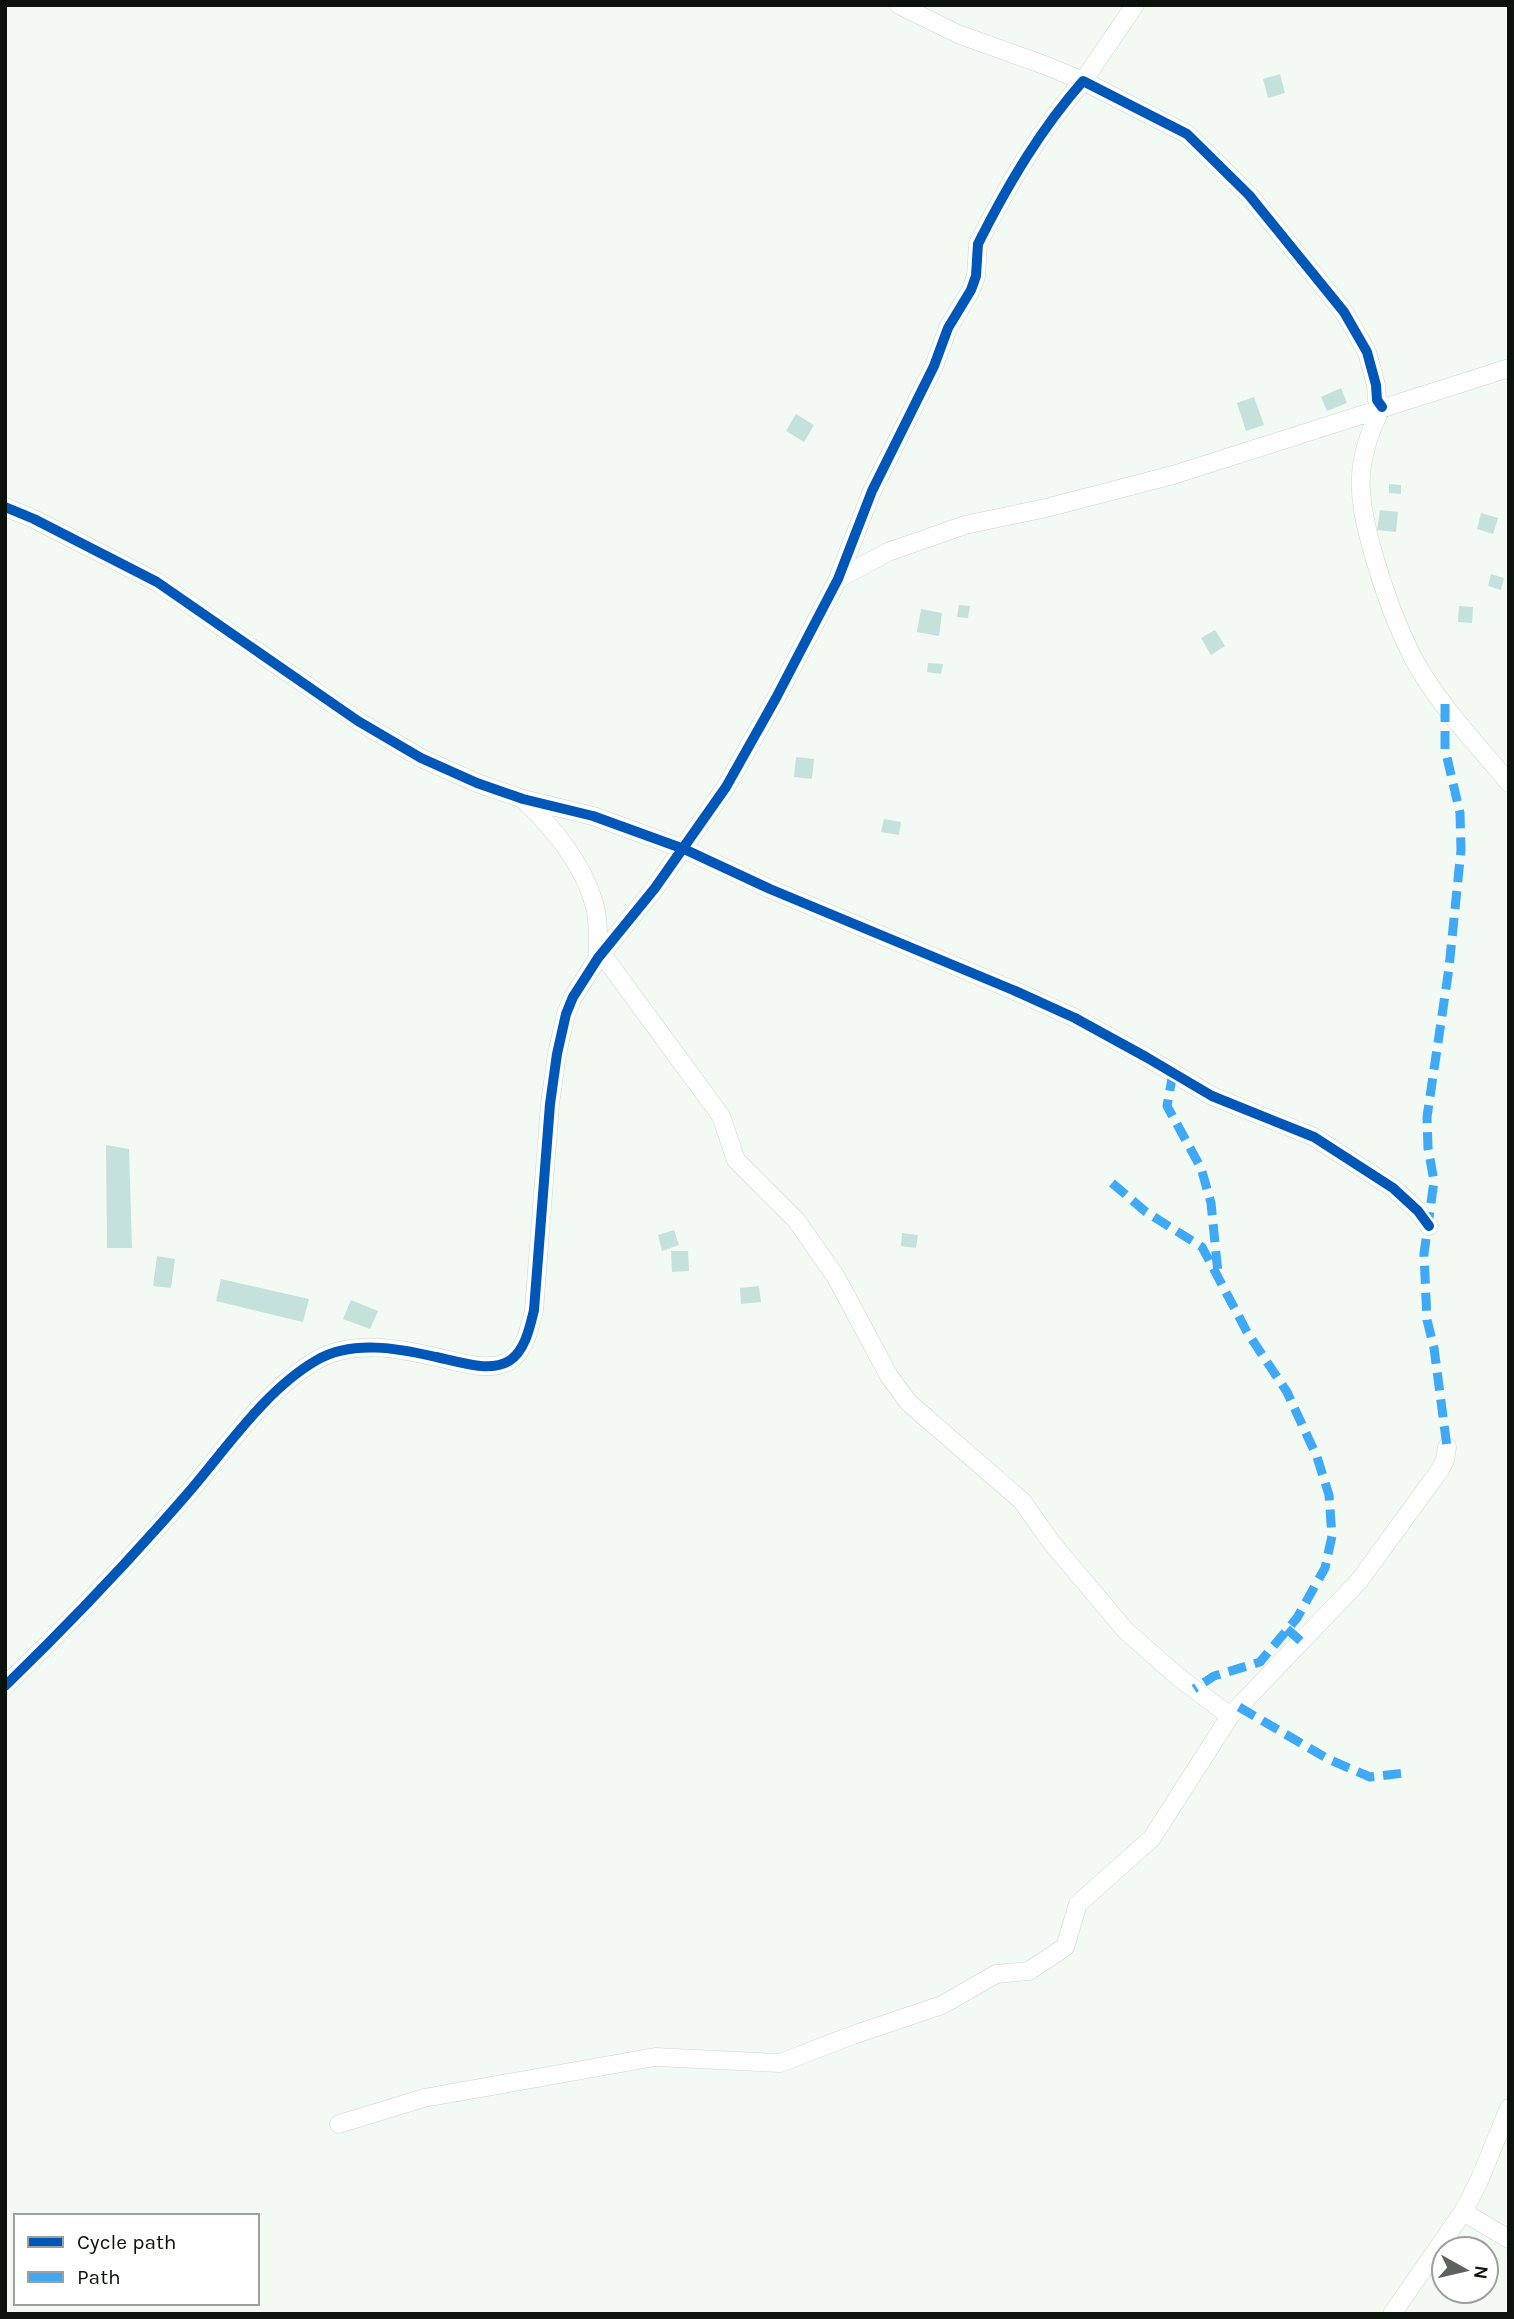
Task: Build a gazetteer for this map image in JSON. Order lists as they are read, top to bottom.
{
  "legend": ["Cycle path", "Path"],
  "north": "right"
}
